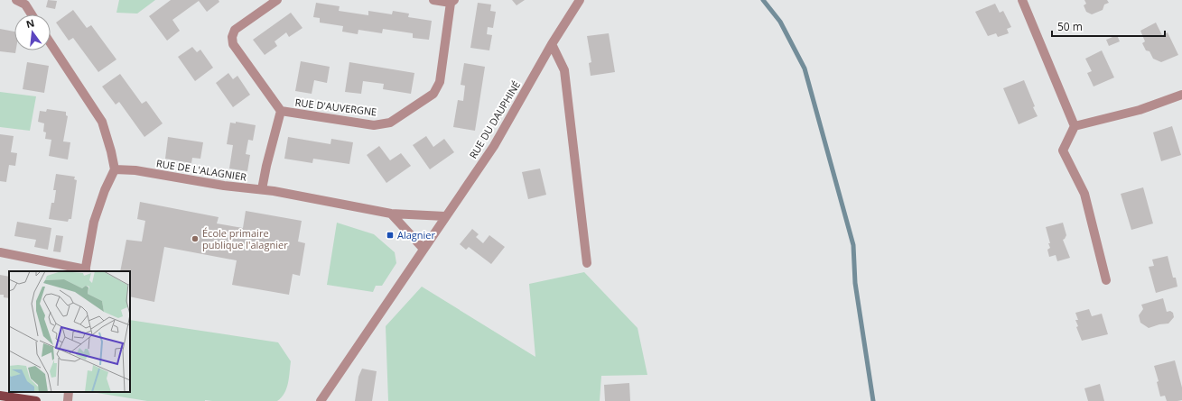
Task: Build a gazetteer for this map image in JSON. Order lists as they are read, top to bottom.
{
  "streets": {
    "street": ["RUE D'AUVERGNE", "RUE DU DAUPHINÉ", "RUE DE L'ALAGNIER"]
  },
  "crossings": [
    ["RUE DU DAUPHINÉ", "RUE DE L'ALAGNIER"]
  ],
  "places": {
    "transit": ["Alagnier"],
    "other": ["École primaire publique l'alagnier"]
  },
  "scale_bar": "50 m",
  "north": "top"
}
